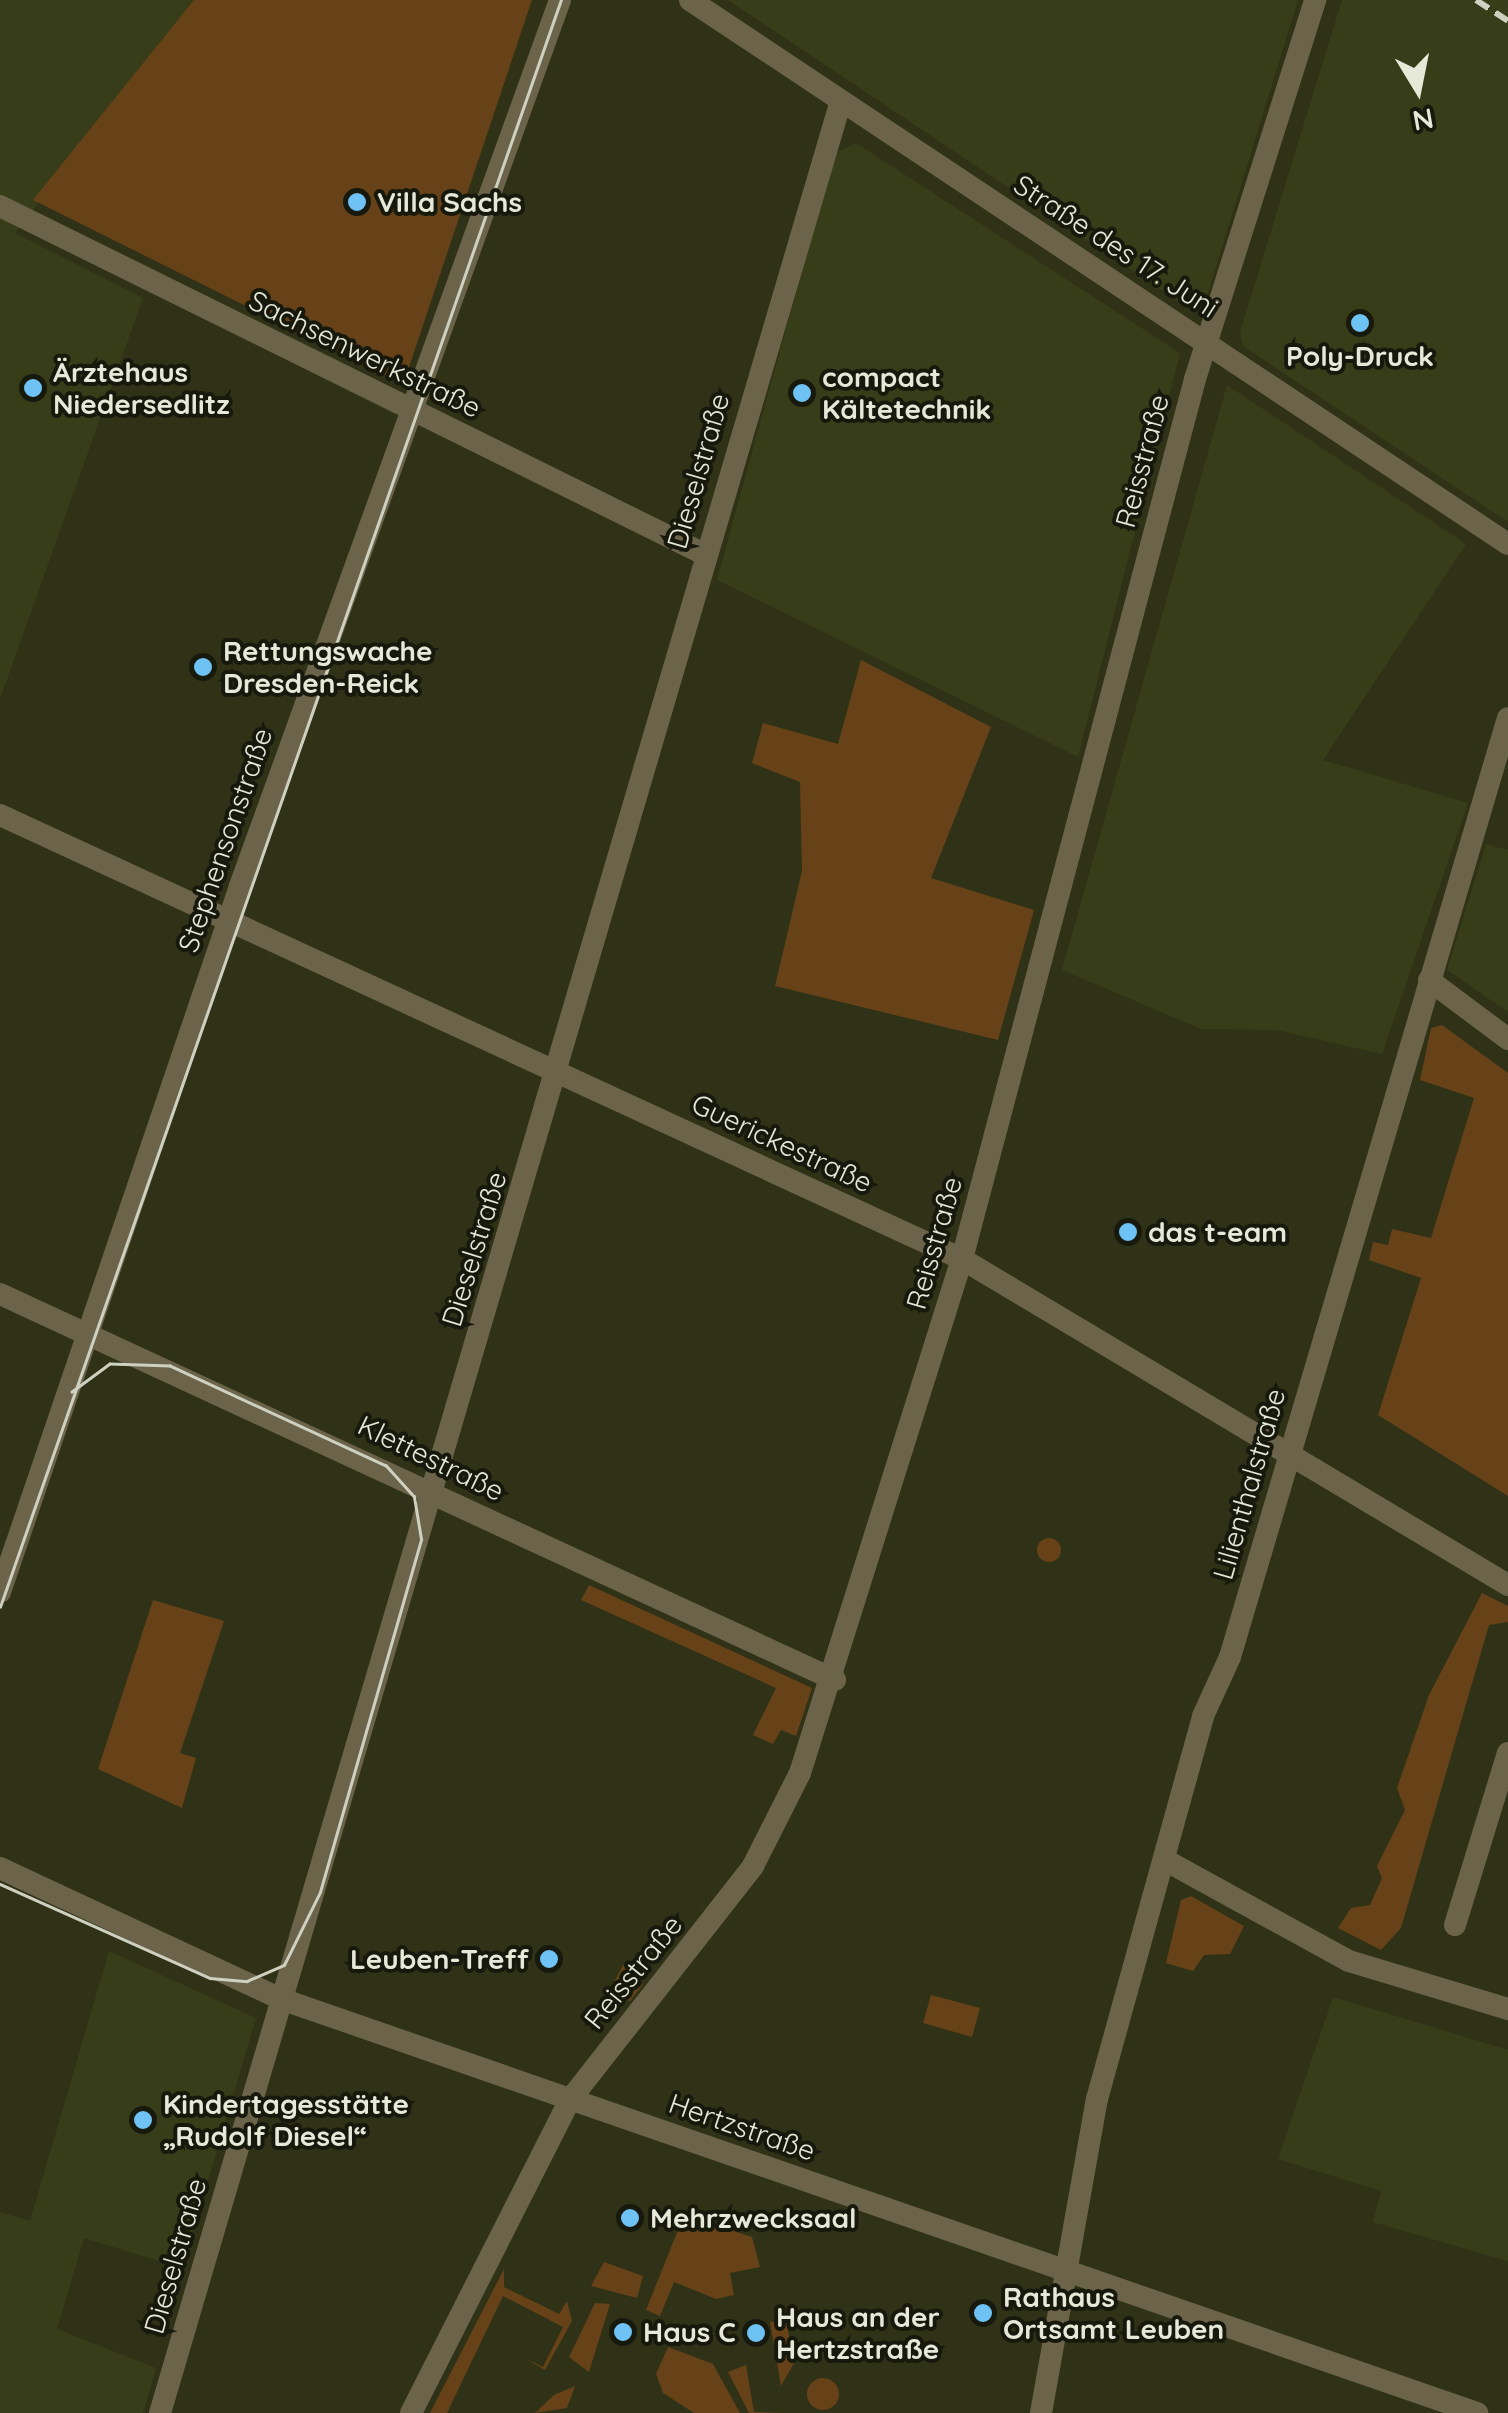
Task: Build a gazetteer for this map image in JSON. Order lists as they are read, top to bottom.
{
  "streets": {
    "street": [
      "Straße des 17. Juni",
      "Sachsenwerkstraße",
      "Reisstraße",
      "Dieselstraße",
      "Stephensonstraße",
      "Guerickestraße",
      "Klettestraße",
      "Lilienthalstraße",
      "Hertzstraße"
    ]
  },
  "crossings": [
    ["Straße des 17. Juni", "Reisstraße"],
    ["Straße des 17. Juni", "Dieselstraße"],
    ["Sachsenwerkstraße", "Dieselstraße"],
    ["Sachsenwerkstraße", "Stephensonstraße"],
    ["Reisstraße", "Guerickestraße"],
    ["Reisstraße", "Klettestraße"],
    ["Reisstraße", "Hertzstraße"],
    ["Dieselstraße", "Guerickestraße"],
    ["Dieselstraße", "Klettestraße"],
    ["Dieselstraße", "Hertzstraße"],
    ["Stephensonstraße", "Guerickestraße"],
    ["Stephensonstraße", "Klettestraße"],
    ["Guerickestraße", "Lilienthalstraße"],
    ["Lilienthalstraße", "Hertzstraße"]
  ],
  "places": [
    "Villa Sachs",
    "Poly-Druck",
    "Ärztehaus Niedersedlitz",
    "compact Kältetechnik",
    "Rettungswache Dresden-Reick",
    "das t-eam",
    "Leuben-Treff",
    "Kindertagesstätte „Rudolf Diesel“",
    "Mehrzwecksaal",
    "Rathaus Ortsamt Leuben",
    "Haus C",
    "Haus an der Hertzstraße"
  ],
  "north": "bottom"
}
